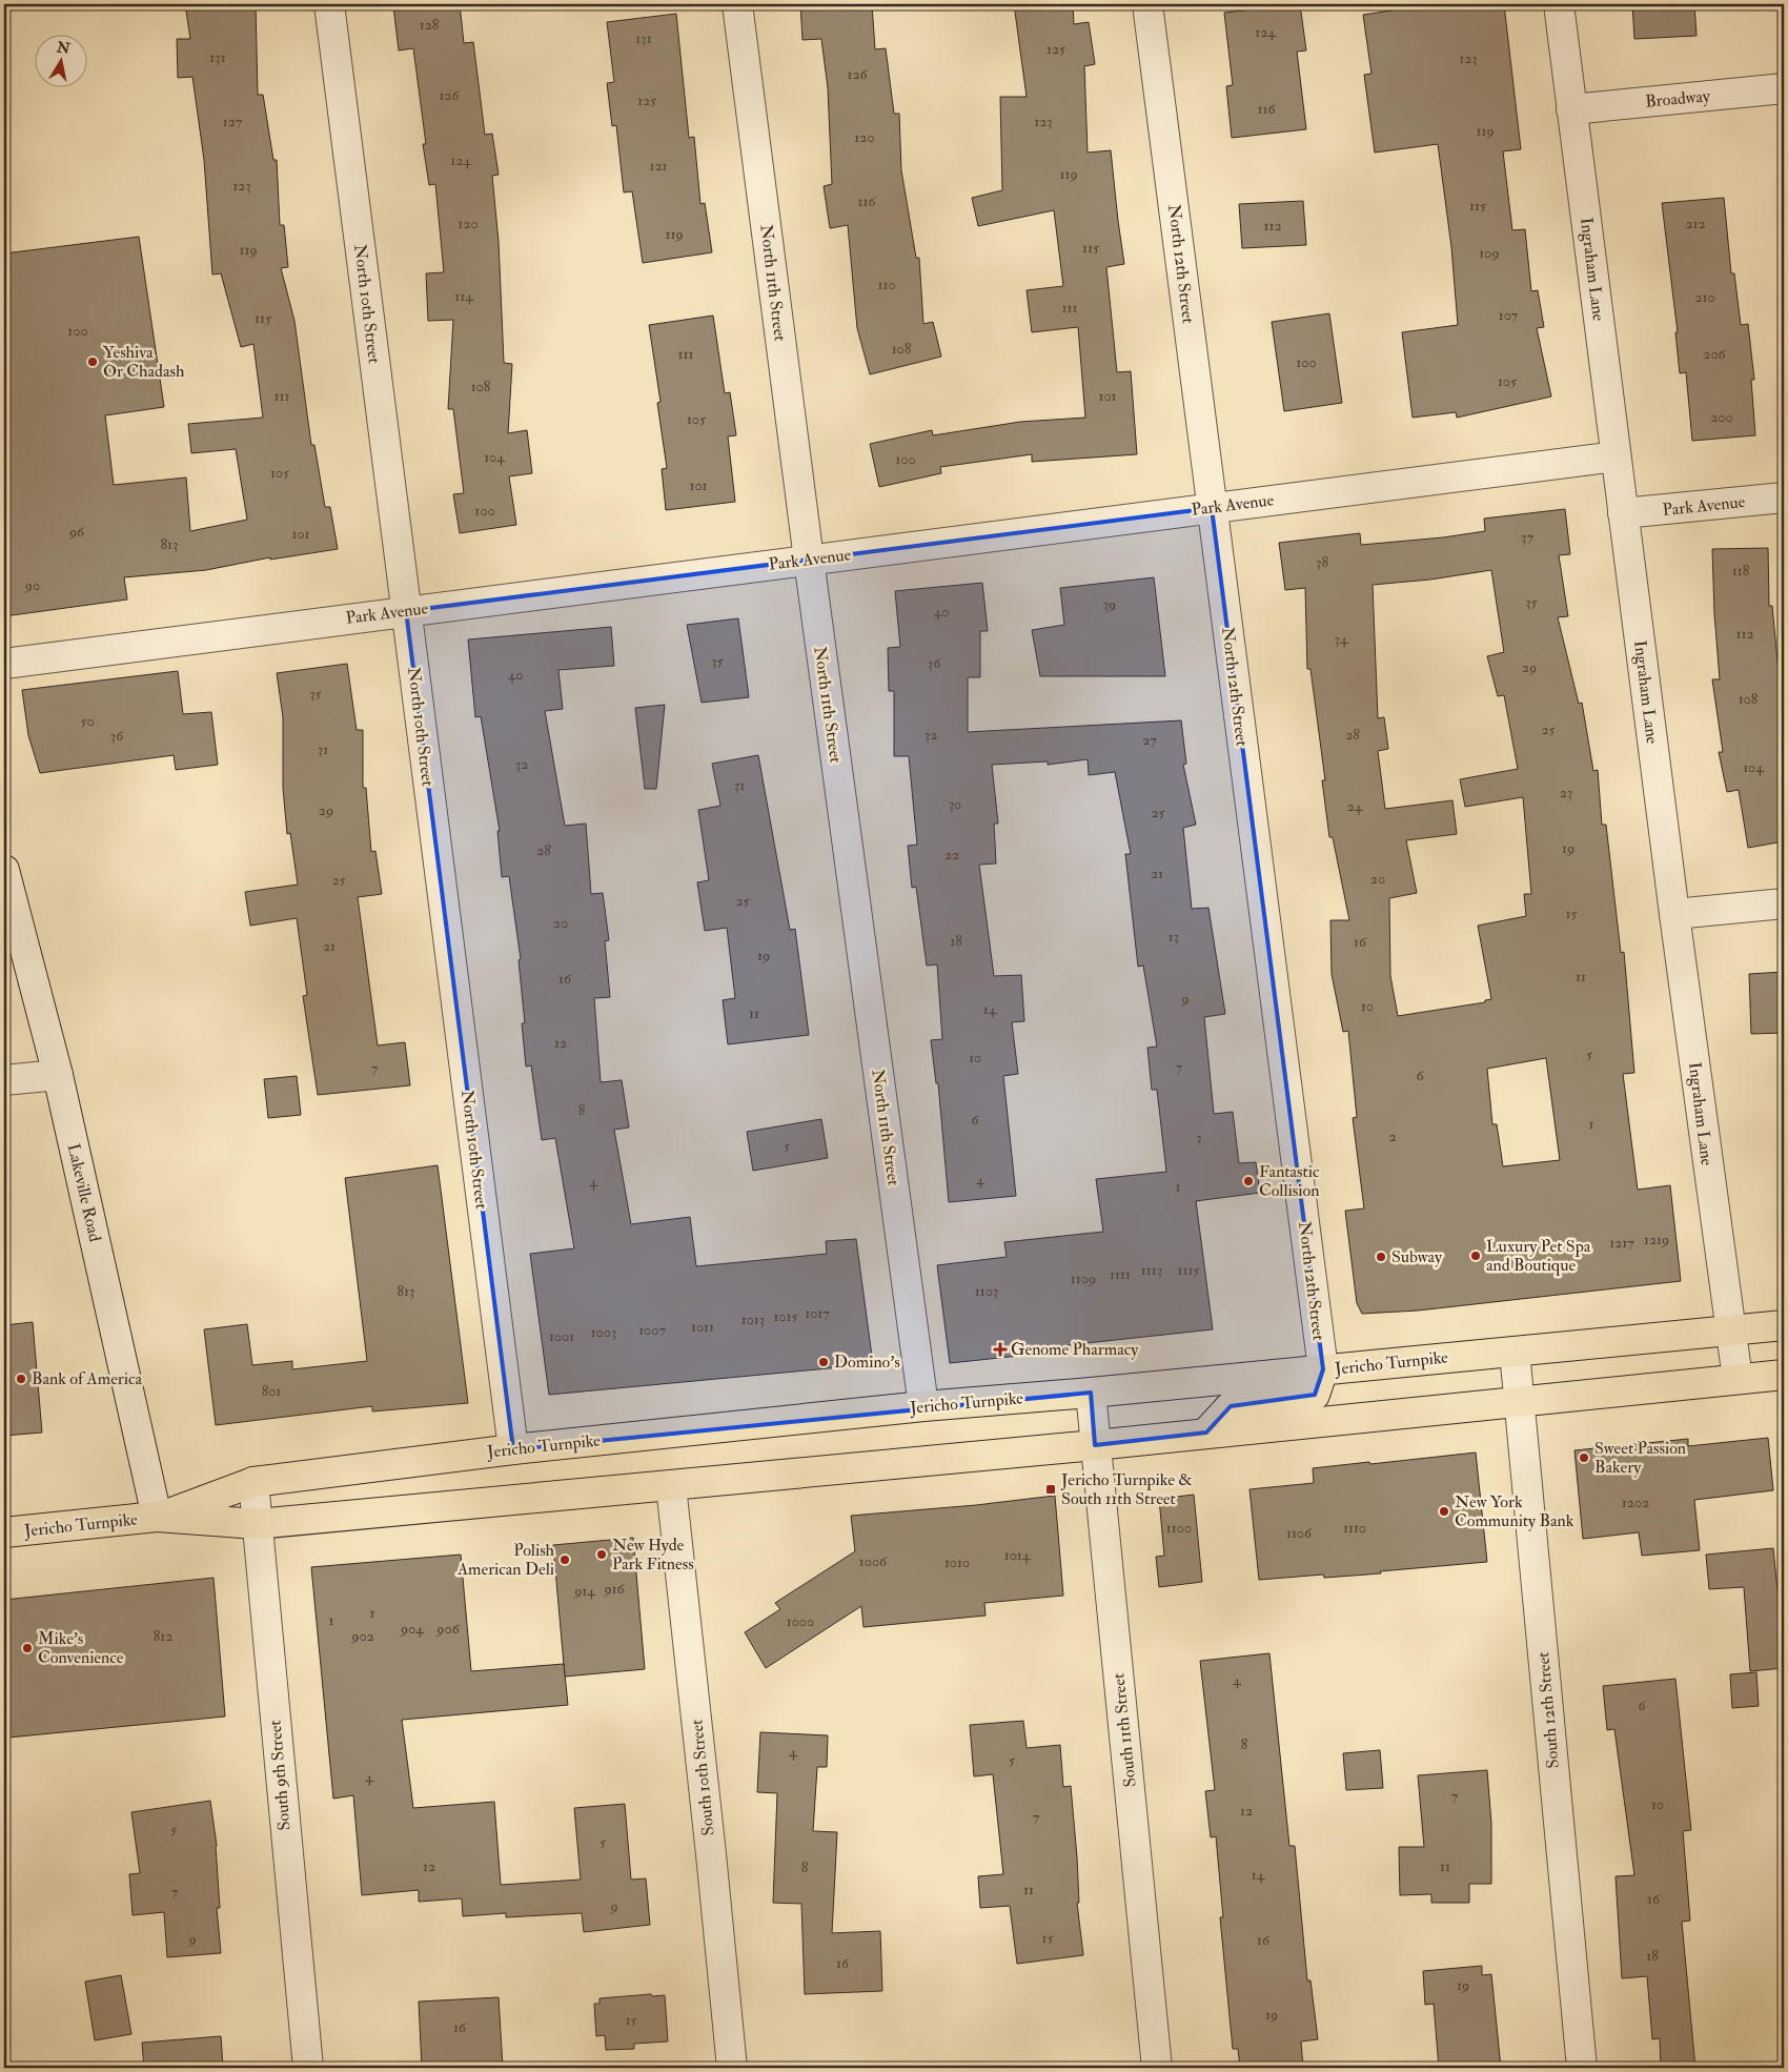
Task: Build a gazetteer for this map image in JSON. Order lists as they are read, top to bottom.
{
  "streets": {
    "main road": ["Jericho Turnpike"],
    "street": [
      "Broadway",
      "North 12th Street",
      "Ingraham Lane",
      "North 11th Street",
      "North 10th Street",
      "Park Avenue",
      "Lakeville Road",
      "South 12th Street",
      "South 11th Street",
      "South 9th Street",
      "South 10th Street"
    ]
  },
  "crossings": [
    ["Broadway", "Ingraham Lane"],
    ["North 12th Street", "Park Avenue"],
    ["North 12th Street", "Jericho Turnpike"],
    ["Ingraham Lane", "Park Avenue"],
    ["Ingraham Lane", "Jericho Turnpike"],
    ["North 11th Street", "Park Avenue"],
    ["North 11th Street", "Jericho Turnpike"],
    ["North 10th Street", "Park Avenue"],
    ["North 10th Street", "Jericho Turnpike"],
    ["Lakeville Road", "Jericho Turnpike"],
    ["Jericho Turnpike", "South 12th Street"],
    ["Jericho Turnpike", "South 11th Street"],
    ["Jericho Turnpike", "South 9th Street"],
    ["Jericho Turnpike", "South 10th Street"]
  ],
  "places": {
    "other": [
      "Yeshiva Or Chadash",
      "Fantastic Collision",
      "Luxury Pet Spa and Boutique",
      "Subway",
      "Domino's",
      "Bank of America",
      "Sweet Passion Bakery",
      "New York Community Bank",
      "New Hyde Park Fitness",
      "Polish American Deli",
      "Mike's Convenience"
    ],
    "health": ["Genome Pharmacy"],
    "transit": ["Jericho Turnpike & South 11th Street"]
  },
  "house_numbers": [
    "128",
    "124",
    "131",
    "125",
    "131",
    "123",
    "126",
    "126",
    "125",
    "116",
    "127",
    "123",
    "119",
    "120",
    "124",
    "121",
    "119",
    "123",
    "116",
    "115",
    "120",
    "212",
    "112",
    "119",
    "115",
    "119",
    "109",
    "110",
    "114",
    "210",
    "111",
    "107",
    "115",
    "100",
    "108",
    "111",
    "206",
    "100",
    "105",
    "108",
    "111",
    "101",
    "200",
    "105",
    "104",
    "100",
    "105",
    "101",
    "100",
    "96",
    "101",
    "37",
    "813",
    "38",
    "118",
    "90",
    "35",
    "39",
    "40",
    "112",
    "34",
    "35",
    "36",
    "29",
    "40",
    "35",
    "108",
    "50",
    "25",
    "32",
    "28",
    "36",
    "27",
    "31",
    "32",
    "104",
    "31",
    "23",
    "30",
    "24",
    "29",
    "25",
    "19",
    "28",
    "22",
    "21",
    "20",
    "25",
    "25",
    "15",
    "20",
    "13",
    "18",
    "16",
    "21",
    "19",
    "11",
    "16",
    "9",
    "10",
    "14",
    "11",
    "12",
    "5",
    "10",
    "7",
    "7",
    "6",
    "8",
    "6",
    "1",
    "2",
    "3",
    "5",
    "4",
    "4",
    "1",
    "1219",
    "1217",
    "1113",
    "1115",
    "1111",
    "1109",
    "813",
    "1103",
    "1017",
    "1015",
    "1013",
    "1011",
    "1007",
    "1003",
    "1001",
    "801",
    "1202",
    "1100",
    "1110",
    "1106",
    "1014",
    "1006",
    "1010",
    "916",
    "914",
    "1",
    "1",
    "1000",
    "904",
    "906",
    "812",
    "902",
    "4",
    "6",
    "8",
    "4",
    "5",
    "4",
    "7",
    "10",
    "12",
    "7",
    "5",
    "5",
    "12",
    "11",
    "8",
    "14",
    "11",
    "7",
    "16",
    "9",
    "15",
    "9",
    "16",
    "18",
    "16",
    "19",
    "19",
    "15",
    "16"
  ],
  "north": "top"
}
